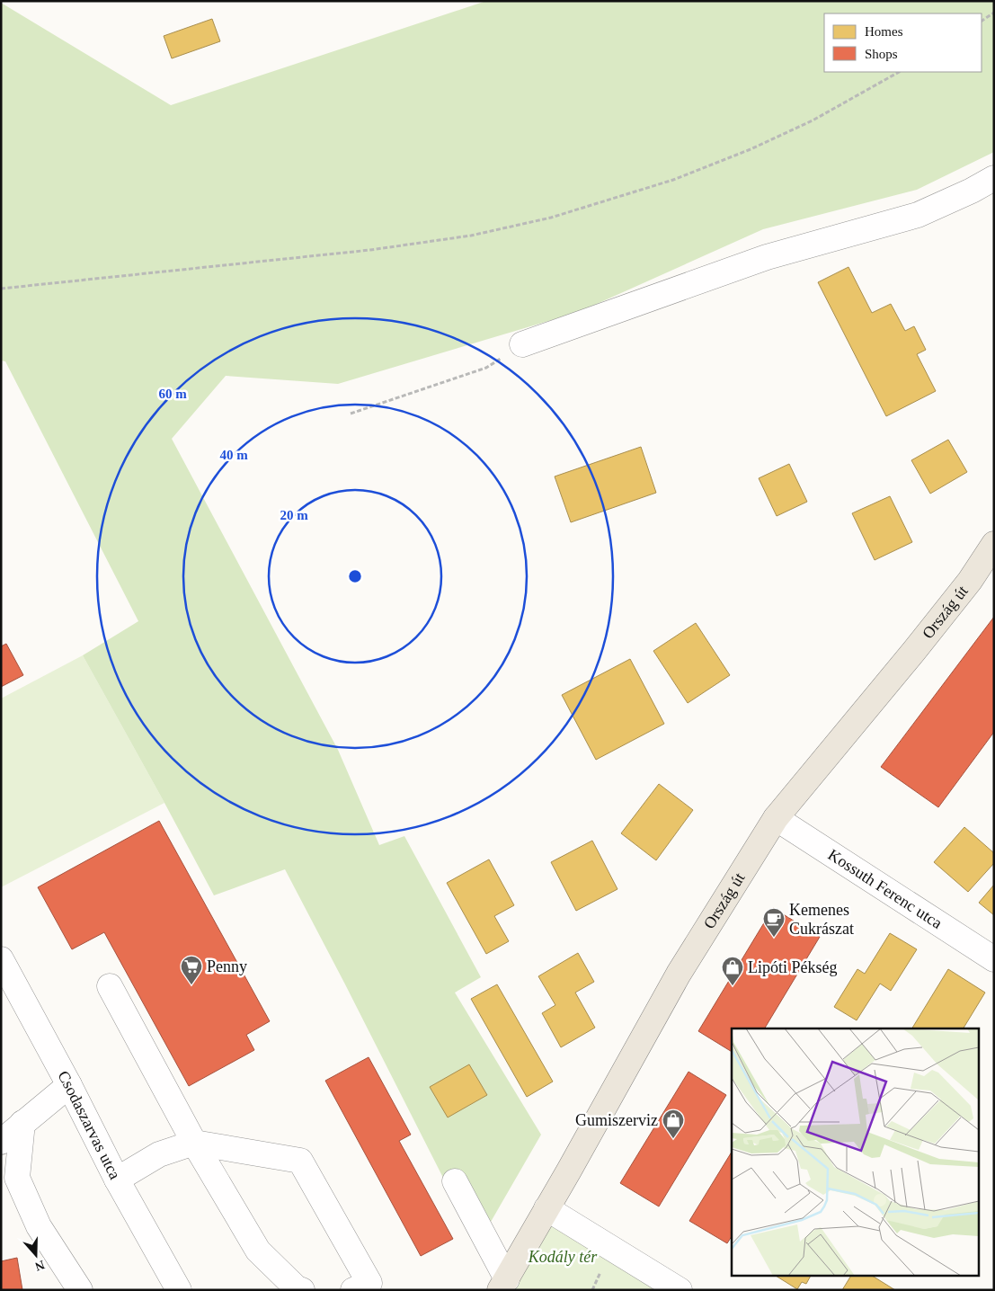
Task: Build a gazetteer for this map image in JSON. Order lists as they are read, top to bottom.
{
  "streets": {
    "main road": ["Ország út"],
    "street": ["Kossuth Ferenc utca", "Csodaszarvas utca"]
  },
  "crossings": [
    ["Ország út", "Kossuth Ferenc utca"]
  ],
  "parks": ["Kodály tér"],
  "places": {
    "cafe": ["Kemenes Cukrászat"],
    "supermarket": ["Penny"],
    "shop": ["Lipóti Pékség", "Gumiszerviz"]
  },
  "legend": ["Homes", "Shops"],
  "north": "bottom",
  "rings": ["60 m", "40 m", "20 m"]
}
